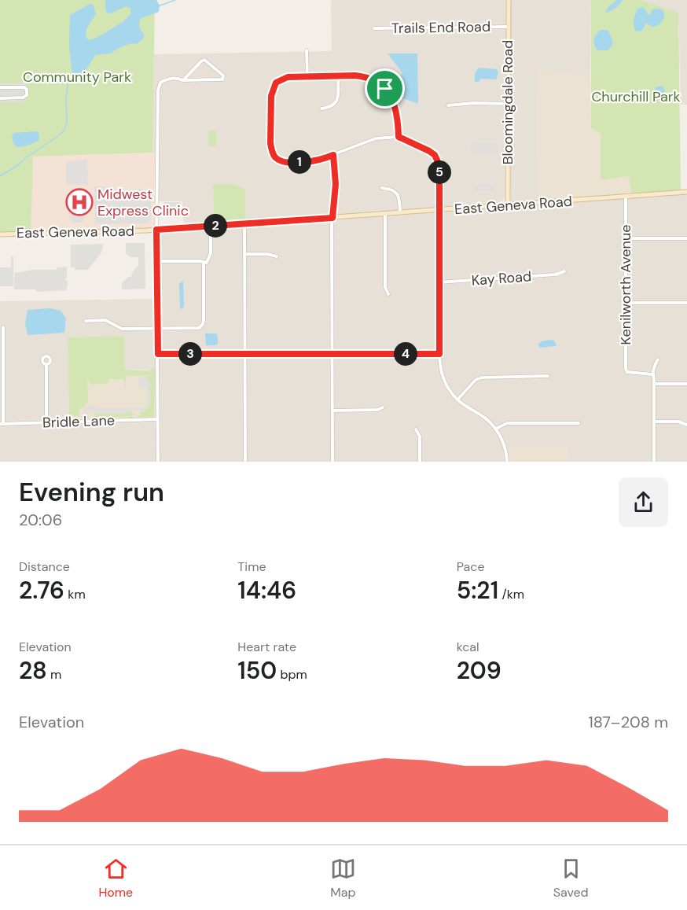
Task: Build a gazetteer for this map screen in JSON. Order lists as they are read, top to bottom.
{
  "streets": {
    "main road": ["Bloomingdale Road", "East Geneva Road"],
    "street": [
      "Trails End Road",
      "Kay Road",
      "Kenilworth Avenue",
      "Bridle Lane"
    ]
  },
  "crossings": [
    ["Trails End Road", "Bloomingdale Road"],
    ["Bloomingdale Road", "East Geneva Road"],
    ["East Geneva Road", "Kenilworth Avenue"]
  ],
  "parks": ["Community Park", "Churchill Park"],
  "places": {
    "hospital": ["Midwest Express Clinic"]
  },
  "page": {
    "pins": [
      "1",
      "5",
      "2",
      "3",
      "4"
    ],
    "heading": ["Evening run", "20:06"],
    "stats": [
      ["Distance", "2.76 km"],
      ["Time", "14:46"],
      ["Pace", "5:21 /km"],
      ["Elevation", "28 m"],
      ["Heart rate", "150 bpm"],
      ["kcal", "209"]
    ],
    "chart": ["Elevation", "187–208 m"],
    "tabs": ["Home", "Map", "Saved"]
  }
}
